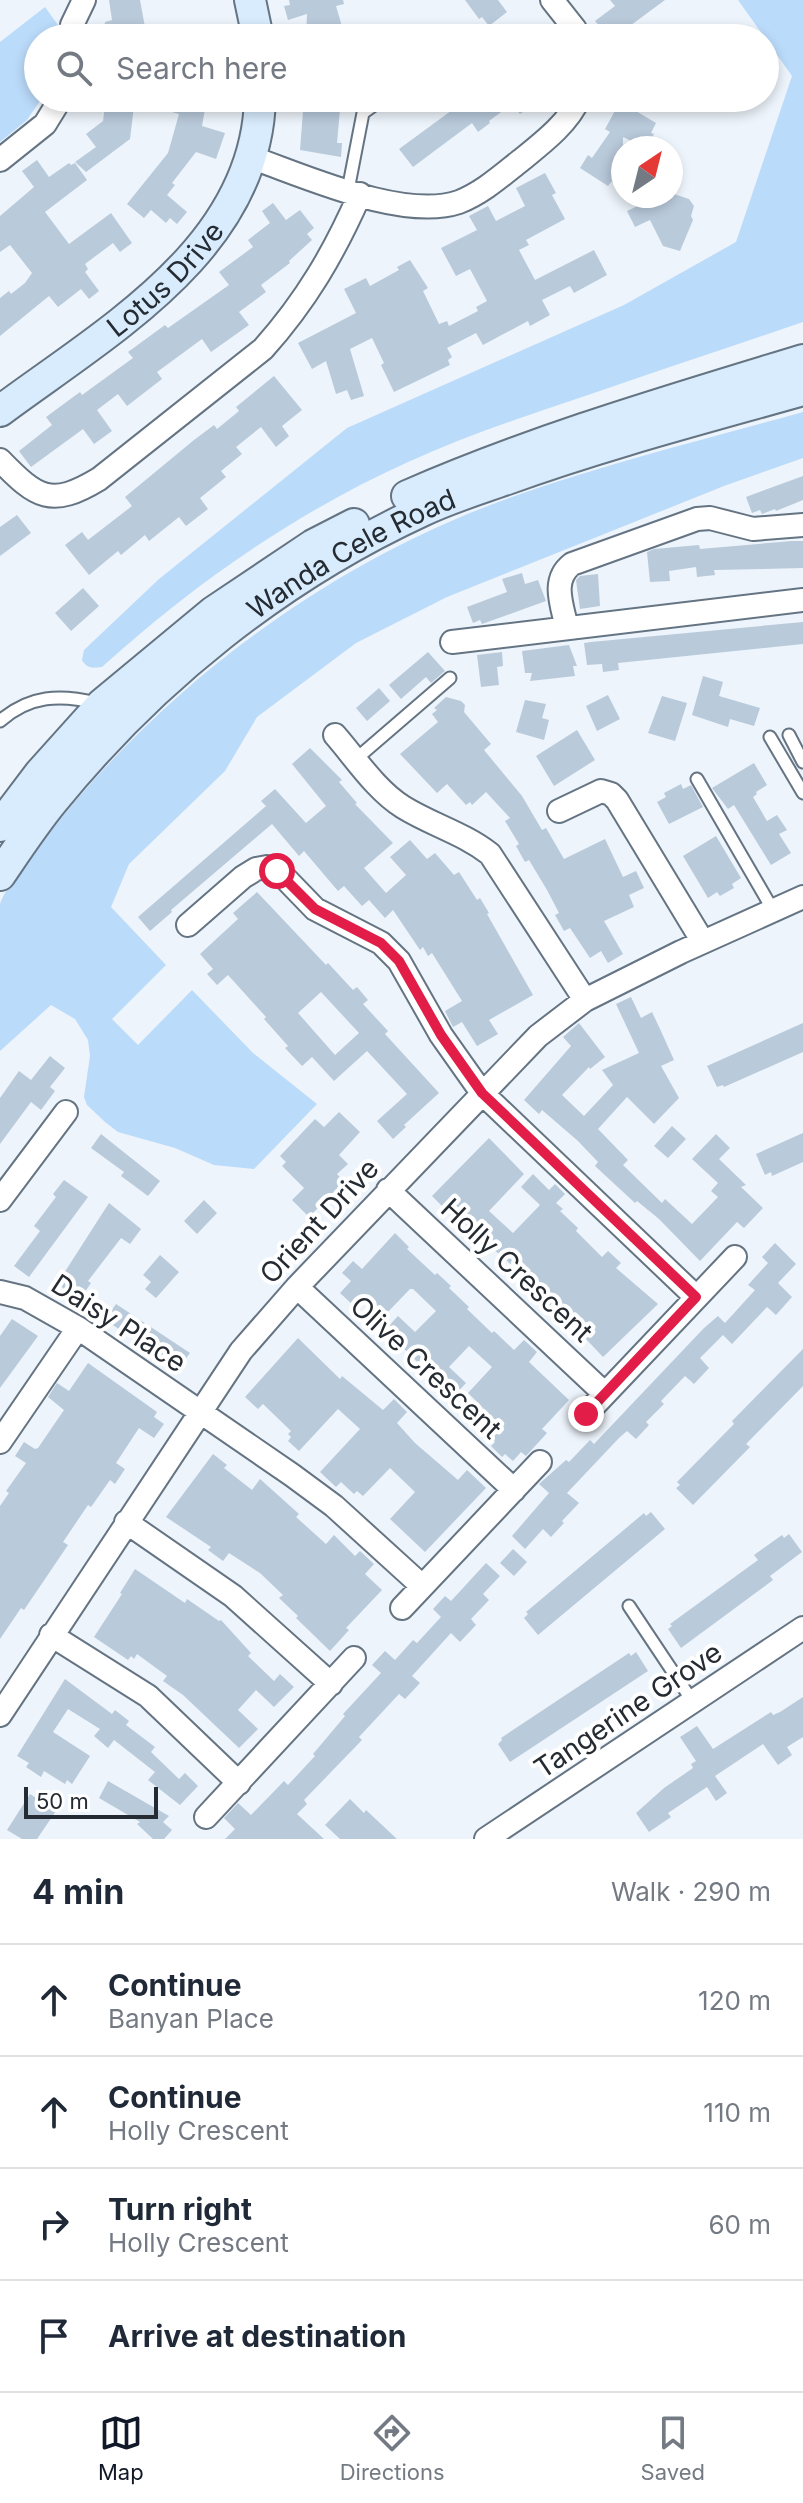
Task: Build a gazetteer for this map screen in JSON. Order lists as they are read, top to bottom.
{
  "streets": {
    "street": [
      "Lotus Drive",
      "Wanda Cele Road",
      "Orient Drive",
      "Holly Crescent",
      "Daisy Place",
      "Olive Crescent",
      "Tangerine Grove"
    ]
  },
  "crossings": [
    ["Orient Drive", "Holly Crescent"],
    ["Orient Drive", "Daisy Place"],
    ["Orient Drive", "Olive Crescent"]
  ],
  "scale_bar": "50 m",
  "north": "top right",
  "page": {
    "search": "Search here",
    "scale": "50 m",
    "heading": ["4 min", "Walk · 290 m"],
    "list": [
      ["Continue", "Banyan Place", "120 m"],
      ["Continue", "Holly Crescent", "110 m"],
      ["Turn right", "Holly Crescent", "60 m"],
      "Arrive at destination"
    ],
    "nav": ["Map", "Directions", "Saved"]
  }
}
